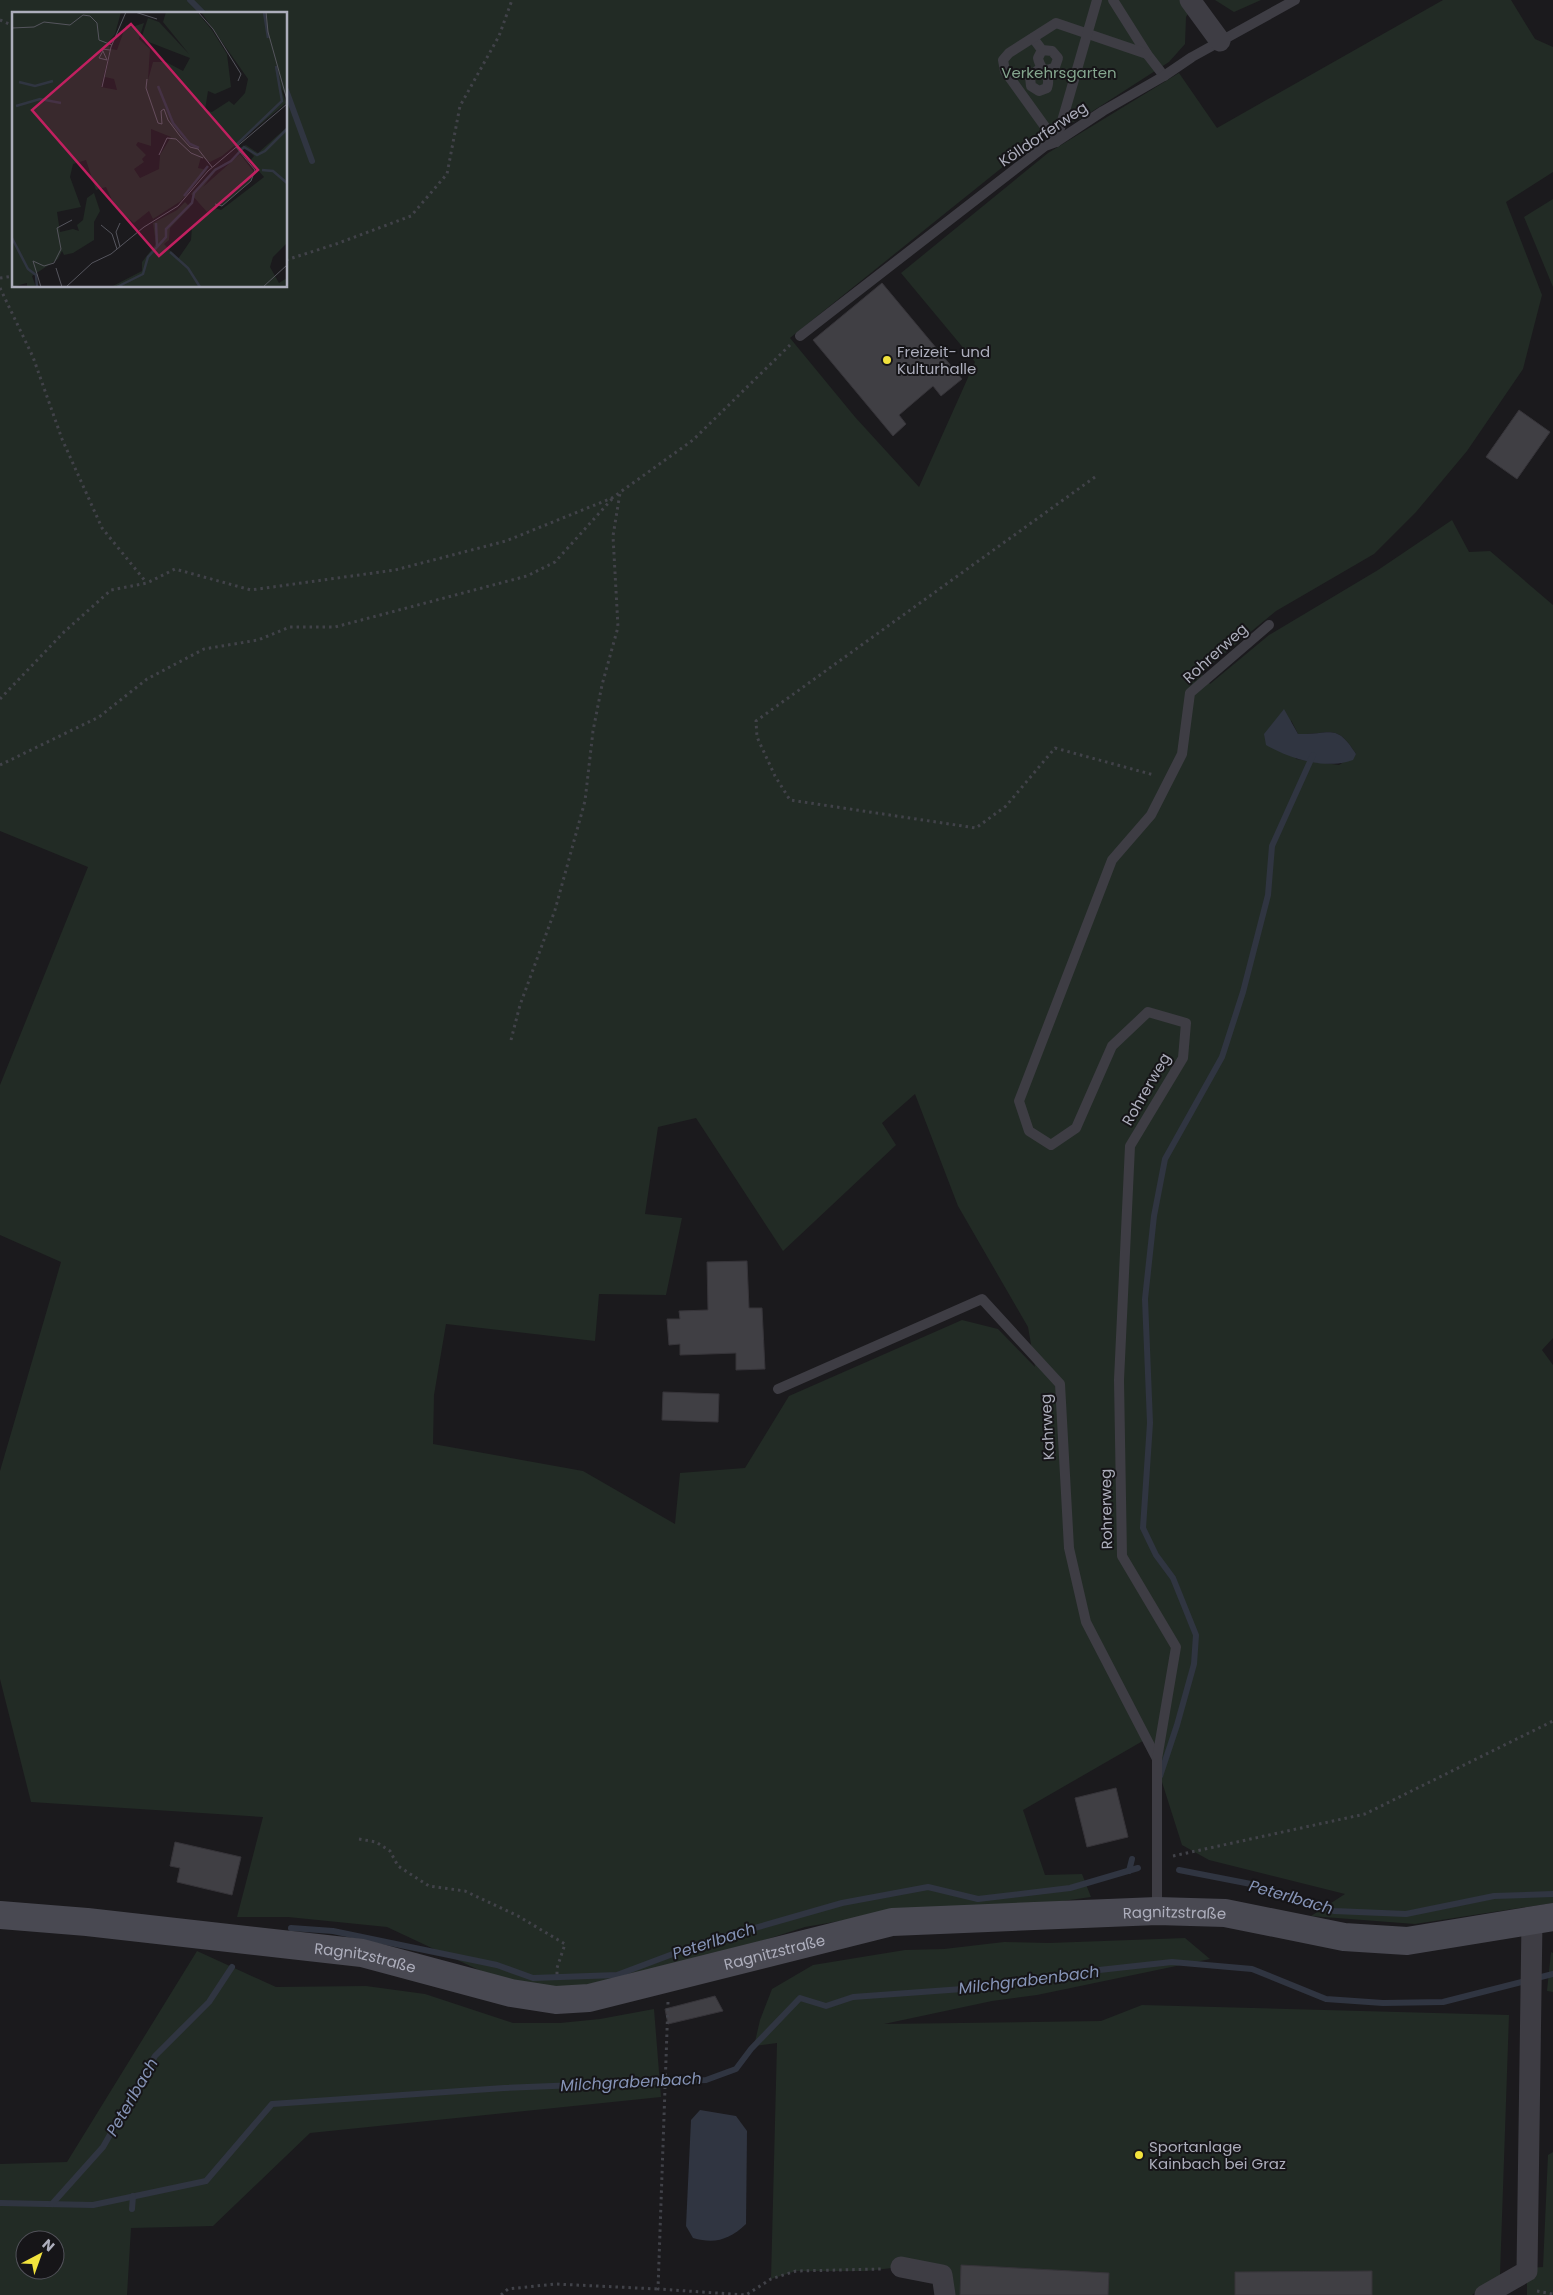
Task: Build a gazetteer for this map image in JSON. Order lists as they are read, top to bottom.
{
  "streets": {
    "main road": ["Ragnitzstraße"],
    "lane": ["Kölldorferweg", "Rohrerweg", "Kahrweg"]
  },
  "crossings": [
    ["Rohrerweg", "Kahrweg"],
    ["Rohrerweg", "Ragnitzstraße"]
  ],
  "water": ["Peterlbach", "Milchgrabenbach"],
  "parks": ["Verkehrsgarten"],
  "places": ["Freizeit- und Kulturhalle", "Sportanlage Kainbach bei Graz"],
  "north": "top right"
}
